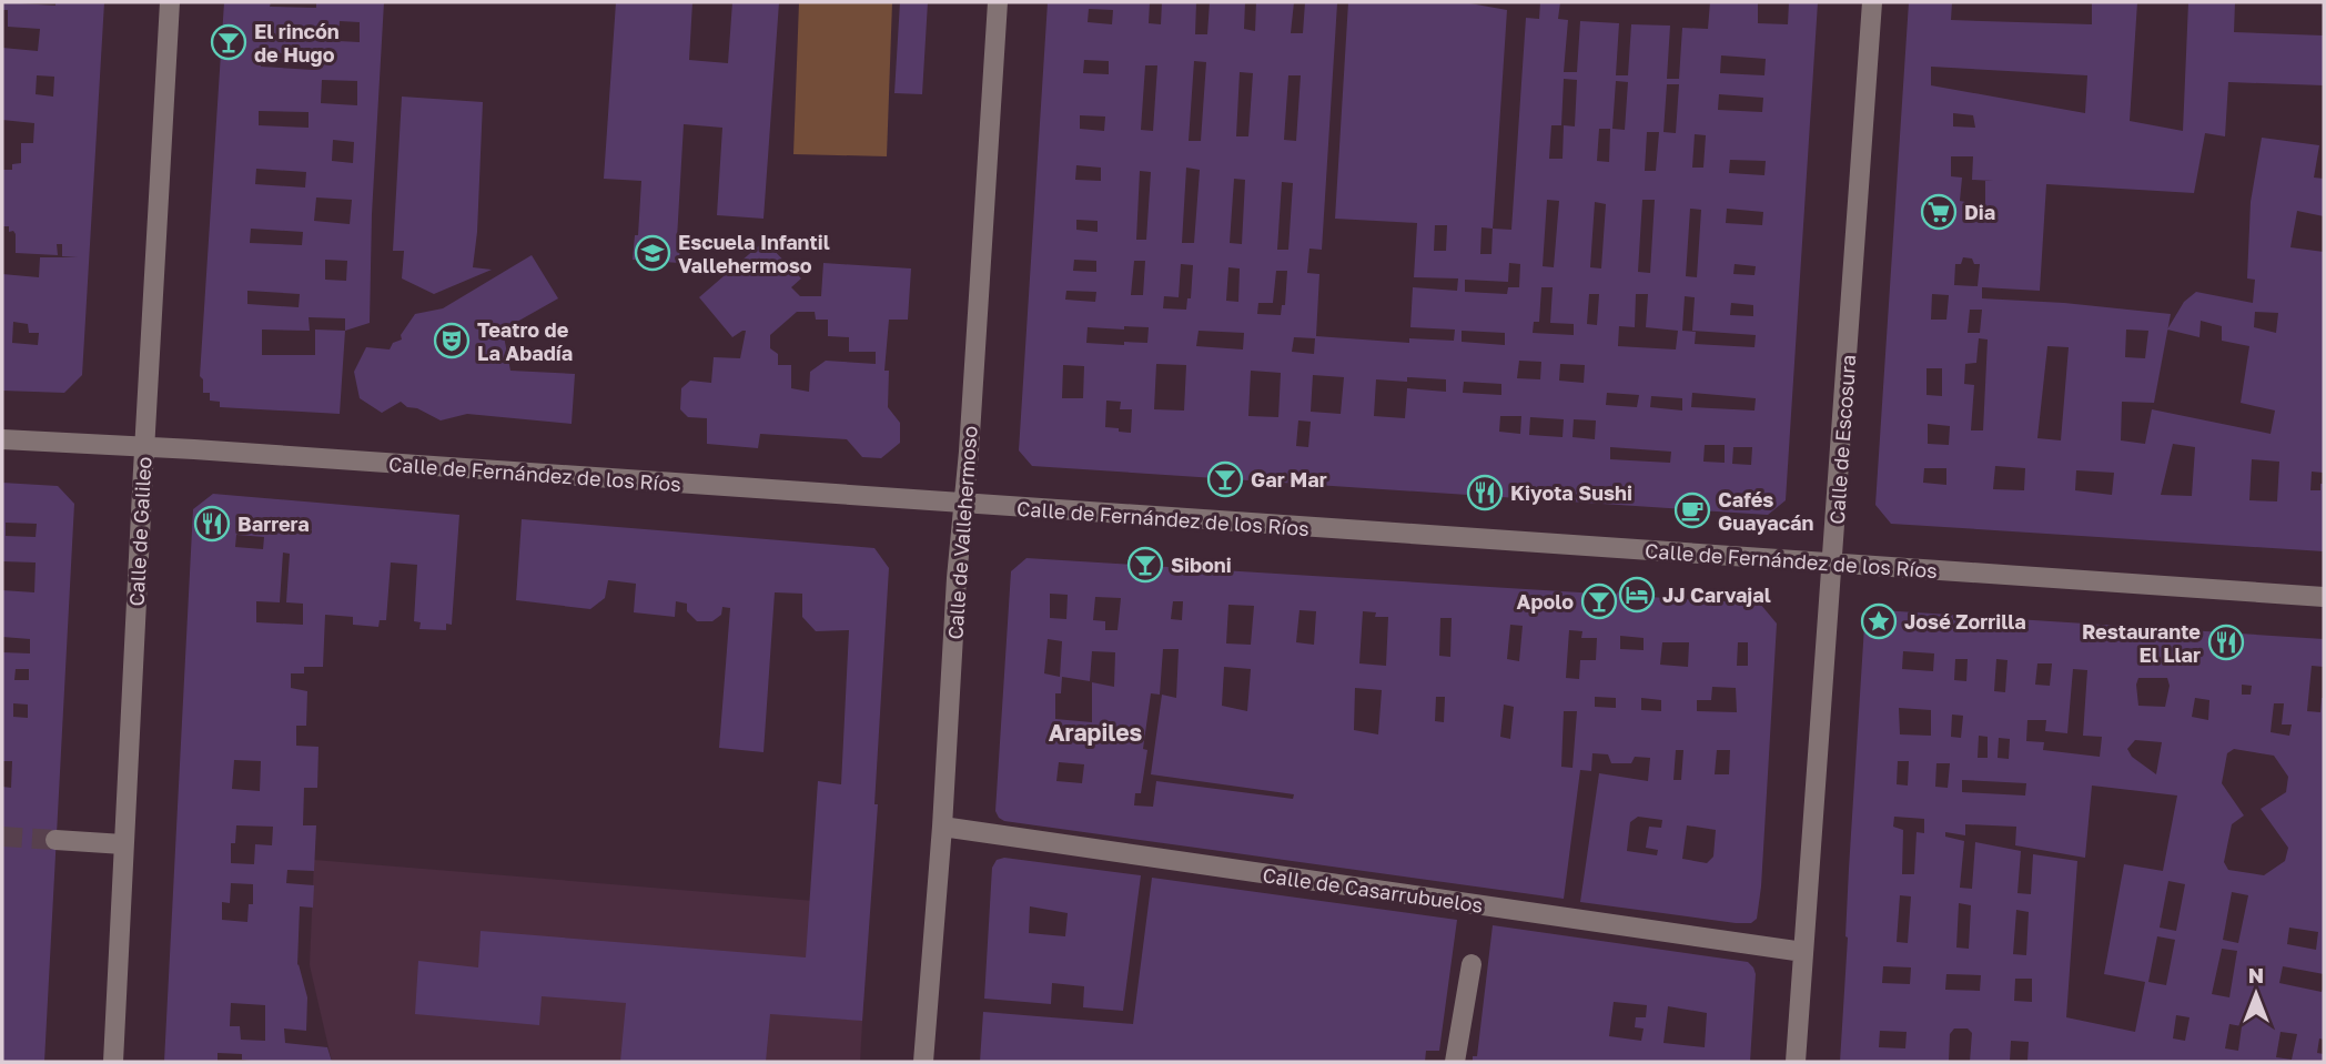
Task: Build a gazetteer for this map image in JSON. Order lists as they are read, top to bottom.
{
  "streets": {
    "street": [
      "Calle de Escosura",
      "Calle de Fernández de los Ríos",
      "Calle de Galileo",
      "Calle de Vallehermoso",
      "Calle de Casarrubuelos"
    ]
  },
  "crossings": [
    ["Calle de Escosura", "Calle de Fernández de los Ríos"],
    ["Calle de Escosura", "Calle de Casarrubuelos"],
    ["Calle de Fernández de los Ríos", "Calle de Galileo"],
    ["Calle de Fernández de los Ríos", "Calle de Vallehermoso"],
    ["Calle de Vallehermoso", "Calle de Casarrubuelos"]
  ],
  "districts": ["Arapiles"],
  "places": {
    "bar": [
      "El rincón de Hugo",
      "Gar Mar",
      "Siboni",
      "Apolo"
    ],
    "supermarket": ["Dia"],
    "school or university": ["Escuela Infantil Vallehermoso"],
    "theatre": ["Teatro de La Abadía"],
    "restaurant": ["Kiyota Sushi", "Barrera", "Restaurante El Llar"],
    "cafe": ["Cafés Guayacán"],
    "hotel": ["JJ Carvajal"],
    "place": ["José Zorrilla"]
  },
  "north": "top"
}
